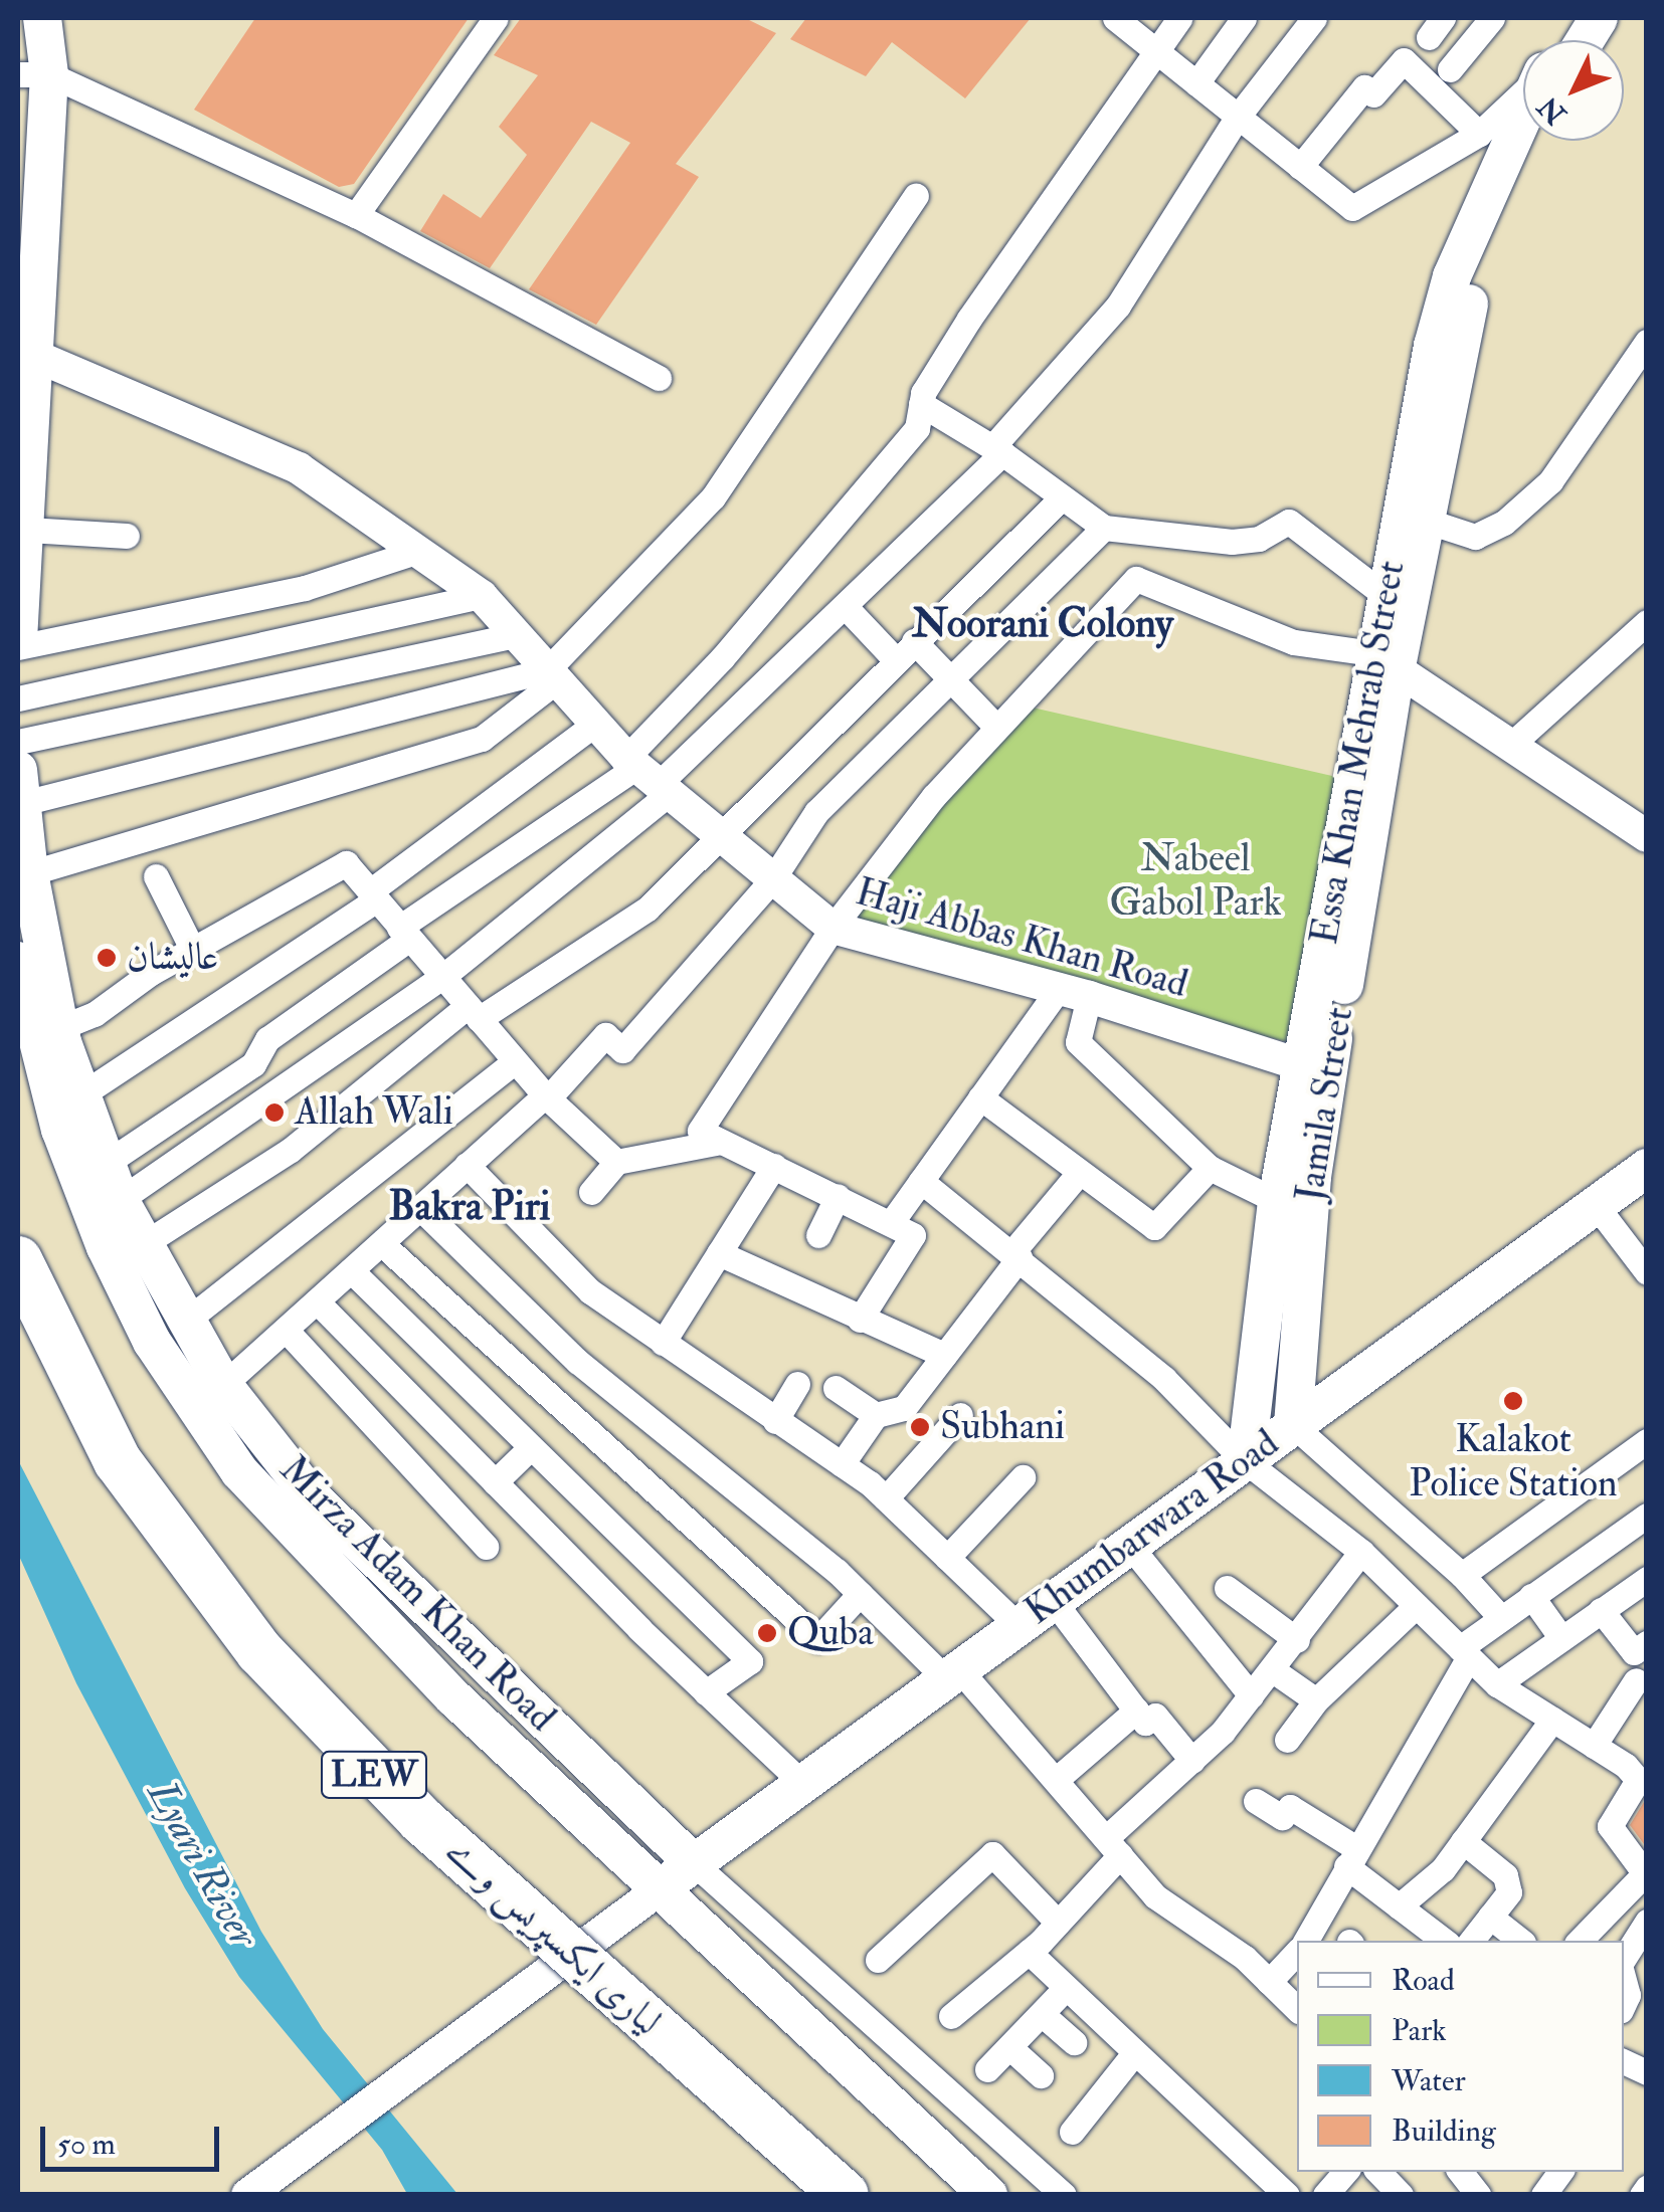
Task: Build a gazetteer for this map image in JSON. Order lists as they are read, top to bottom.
{
  "streets": {
    "highway": ["LEW", "لیاری ایکسپریس وے"],
    "main road": [
      "Essa Khan Mehrab Street",
      "Jamila Street",
      "Khumbarwara Road",
      "Mirza Adam Khan Road"
    ],
    "street": ["Haji Abbas Khan Road"]
  },
  "crossings": [
    ["Essa Khan Mehrab Street", "Haji Abbas Khan Road"],
    ["Essa Khan Mehrab Street", "Jamila Street"],
    ["Essa Khan Mehrab Street", "Khumbarwara Road"],
    ["Haji Abbas Khan Road", "Jamila Street"],
    ["Jamila Street", "Khumbarwara Road"],
    ["Khumbarwara Road", "Mirza Adam Khan Road"]
  ],
  "districts": ["Noorani Colony", "Bakra Piri"],
  "water": ["Lyari River"],
  "parks": ["Nabeel Gabol Park"],
  "places": [
    "عالیشان",
    "Allah Wali",
    "Kalakot Police Station",
    "Subhani",
    "Quba"
  ],
  "legend": [
    "Road",
    "Park",
    "Water",
    "Building"
  ],
  "scale_bar": "50 m",
  "north": "bottom left"
}
